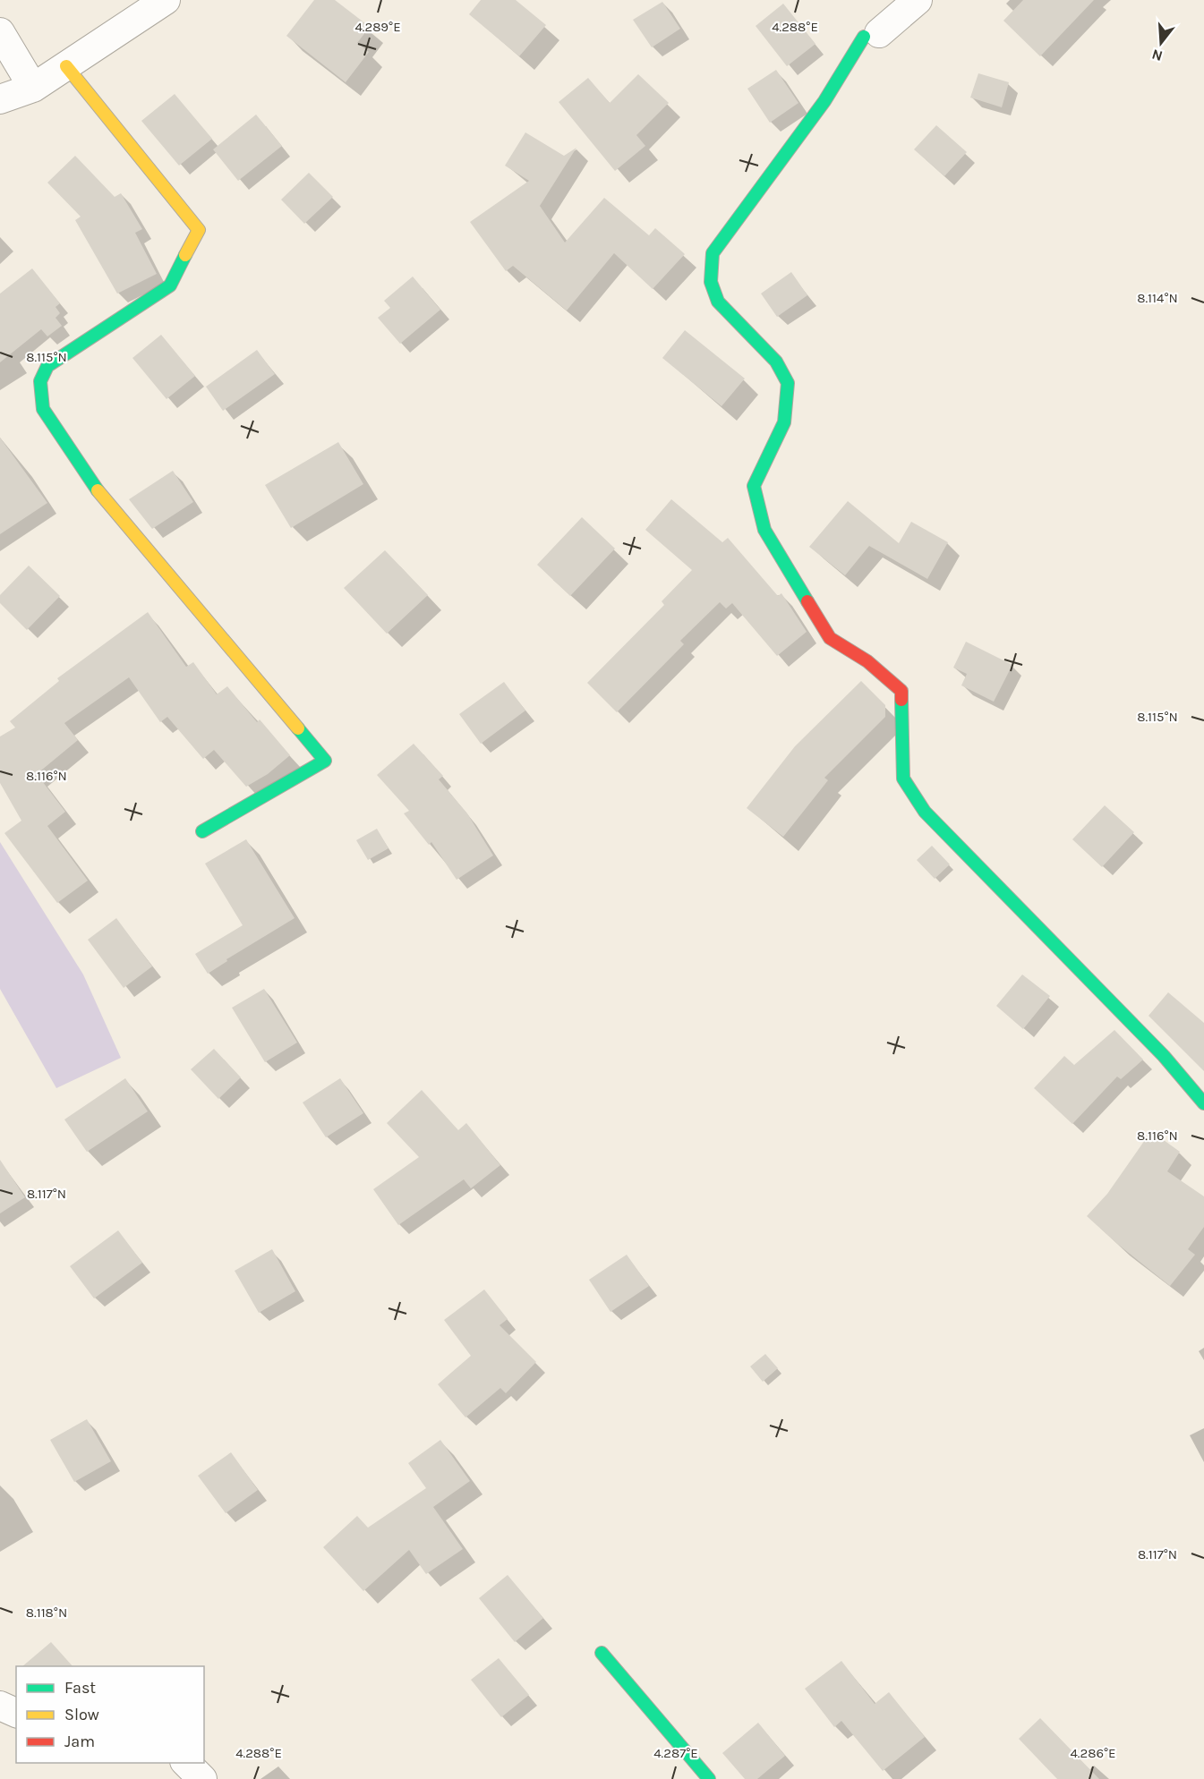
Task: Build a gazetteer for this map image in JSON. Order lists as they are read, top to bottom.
{
  "legend": ["Fast", "Slow", "Jam"],
  "north": "bottom",
  "coordinates": [
    "4.289°E",
    "4.288°E",
    "8.114°N",
    "8.115°N",
    "8.116°N",
    "8.117°N",
    "8.118°N",
    "4.287°E",
    "4.286°E"
  ]
}
